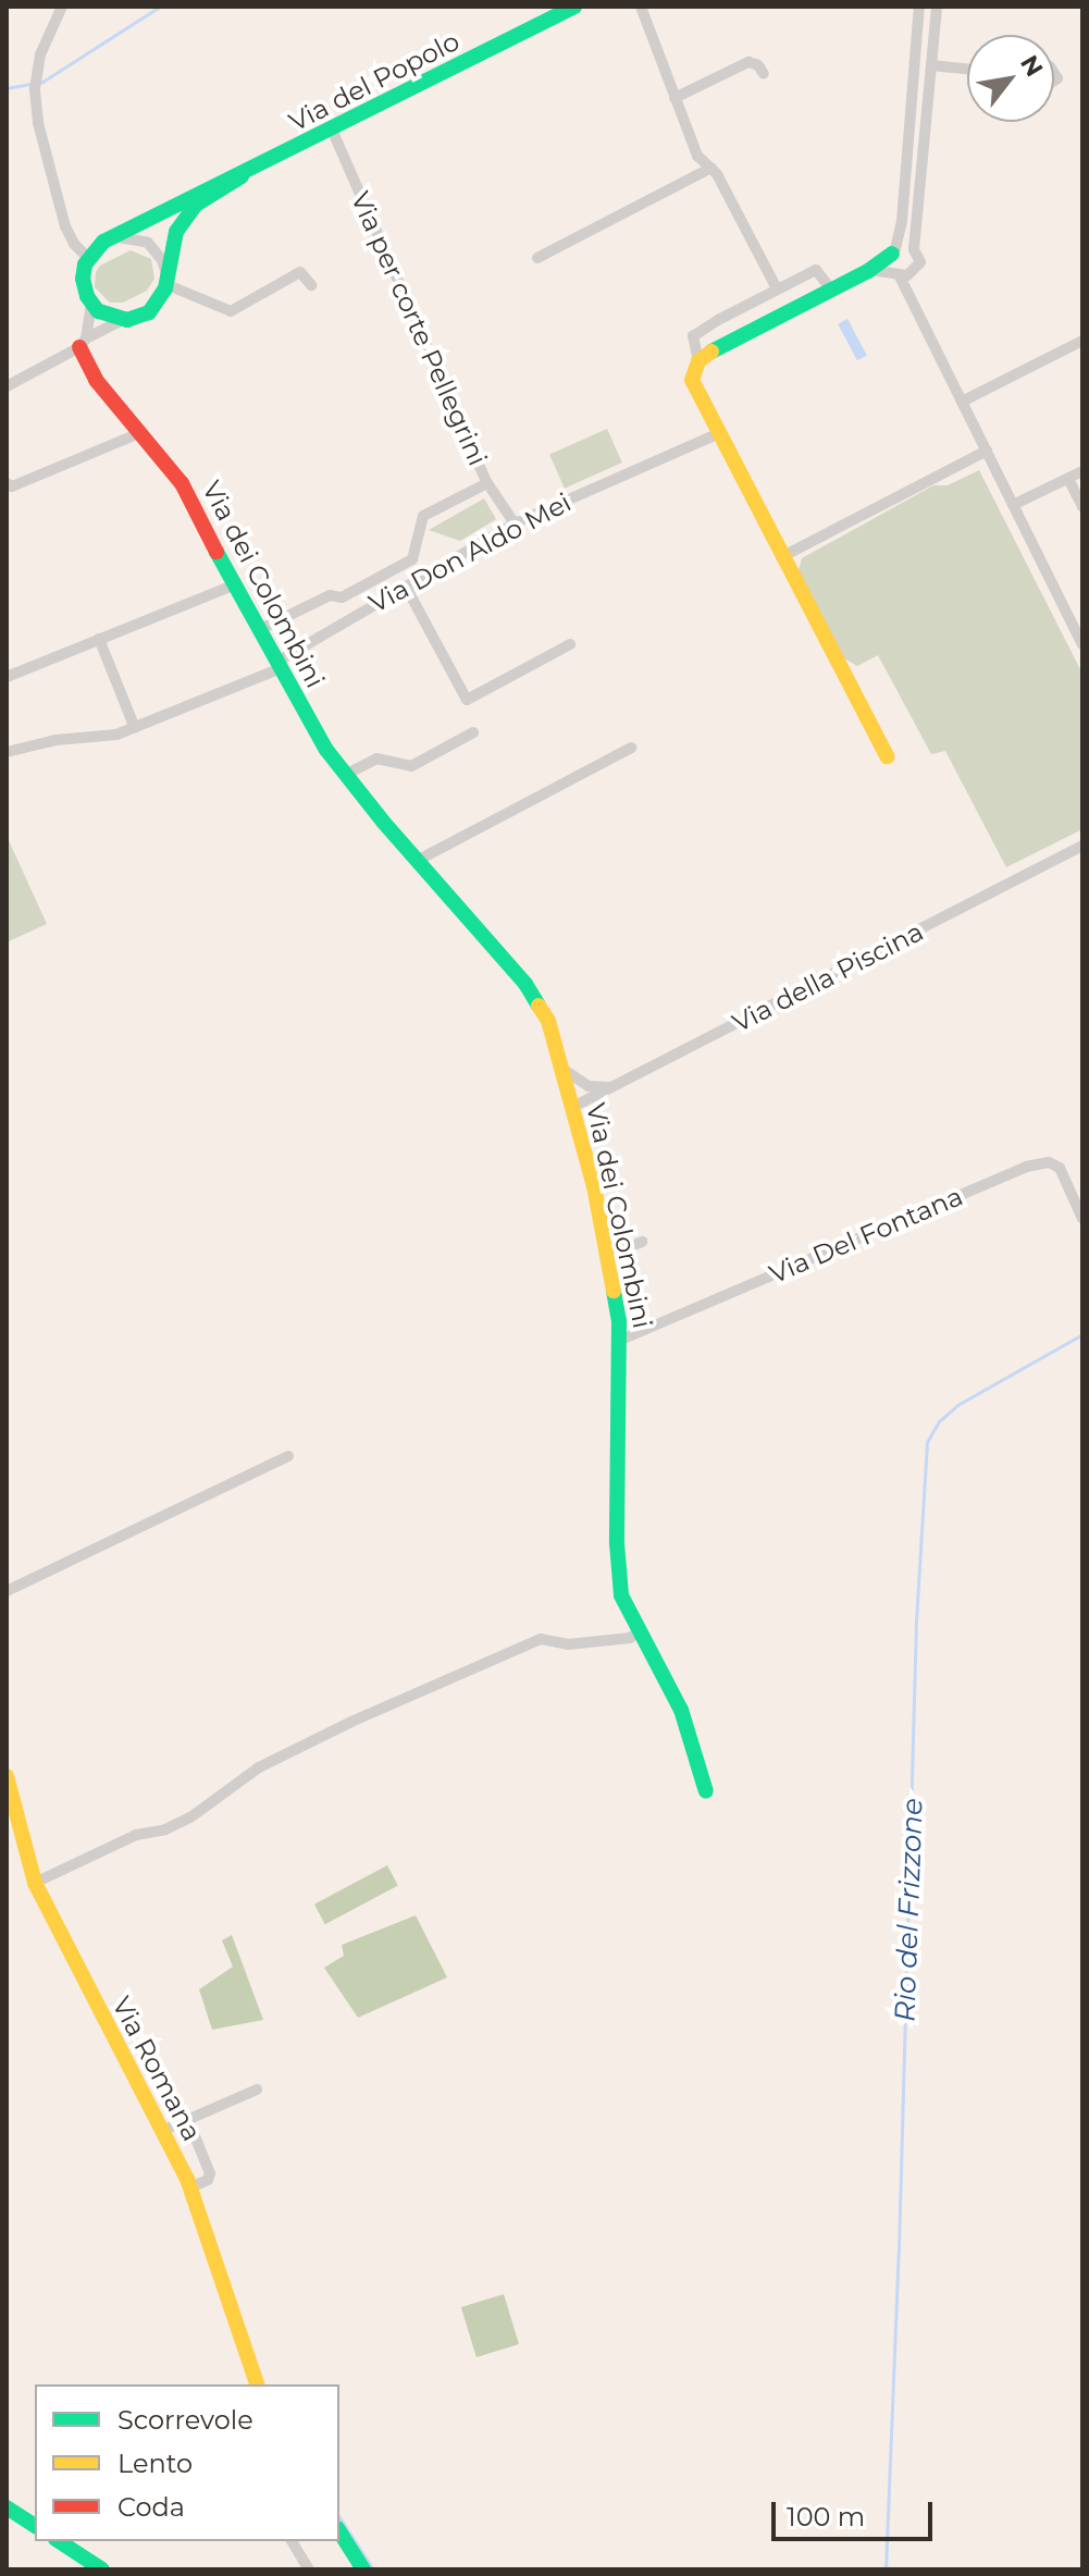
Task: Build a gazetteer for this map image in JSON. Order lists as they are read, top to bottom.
{
  "streets": {
    "street": [
      "Via del Popolo",
      "Via per corte Pellegrini",
      "Via Don Aldo Mei",
      "Via dei Colombini",
      "Via della Piscina",
      "Via Del Fontana",
      "Via Romana"
    ]
  },
  "crossings": [
    ["Via del Popolo", "Via per corte Pellegrini"],
    ["Via per corte Pellegrini", "Via Don Aldo Mei"],
    ["Via Don Aldo Mei", "Via dei Colombini"],
    ["Via dei Colombini", "Via della Piscina"],
    ["Via dei Colombini", "Via Del Fontana"]
  ],
  "water": ["Rio del Frizzone"],
  "legend": ["Scorrevole", "Lento", "Coda"],
  "scale_bar": "100 m",
  "north": "top right"
}
